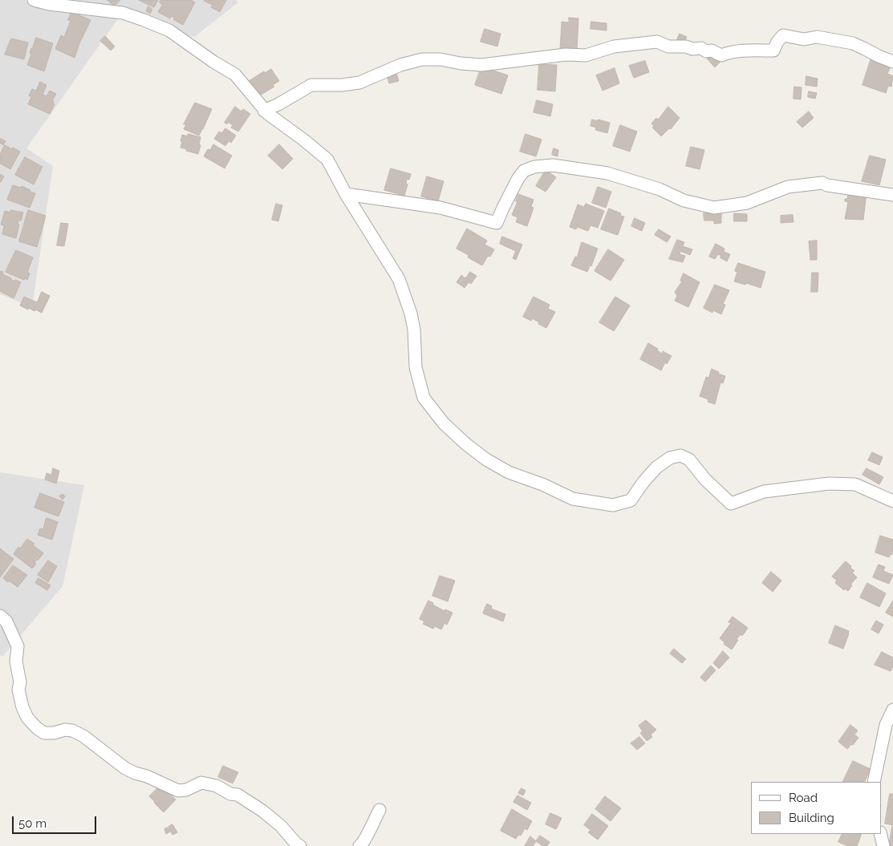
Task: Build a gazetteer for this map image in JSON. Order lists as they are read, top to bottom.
{
  "legend": ["Road", "Building"],
  "scale_bar": "50 m"
}
